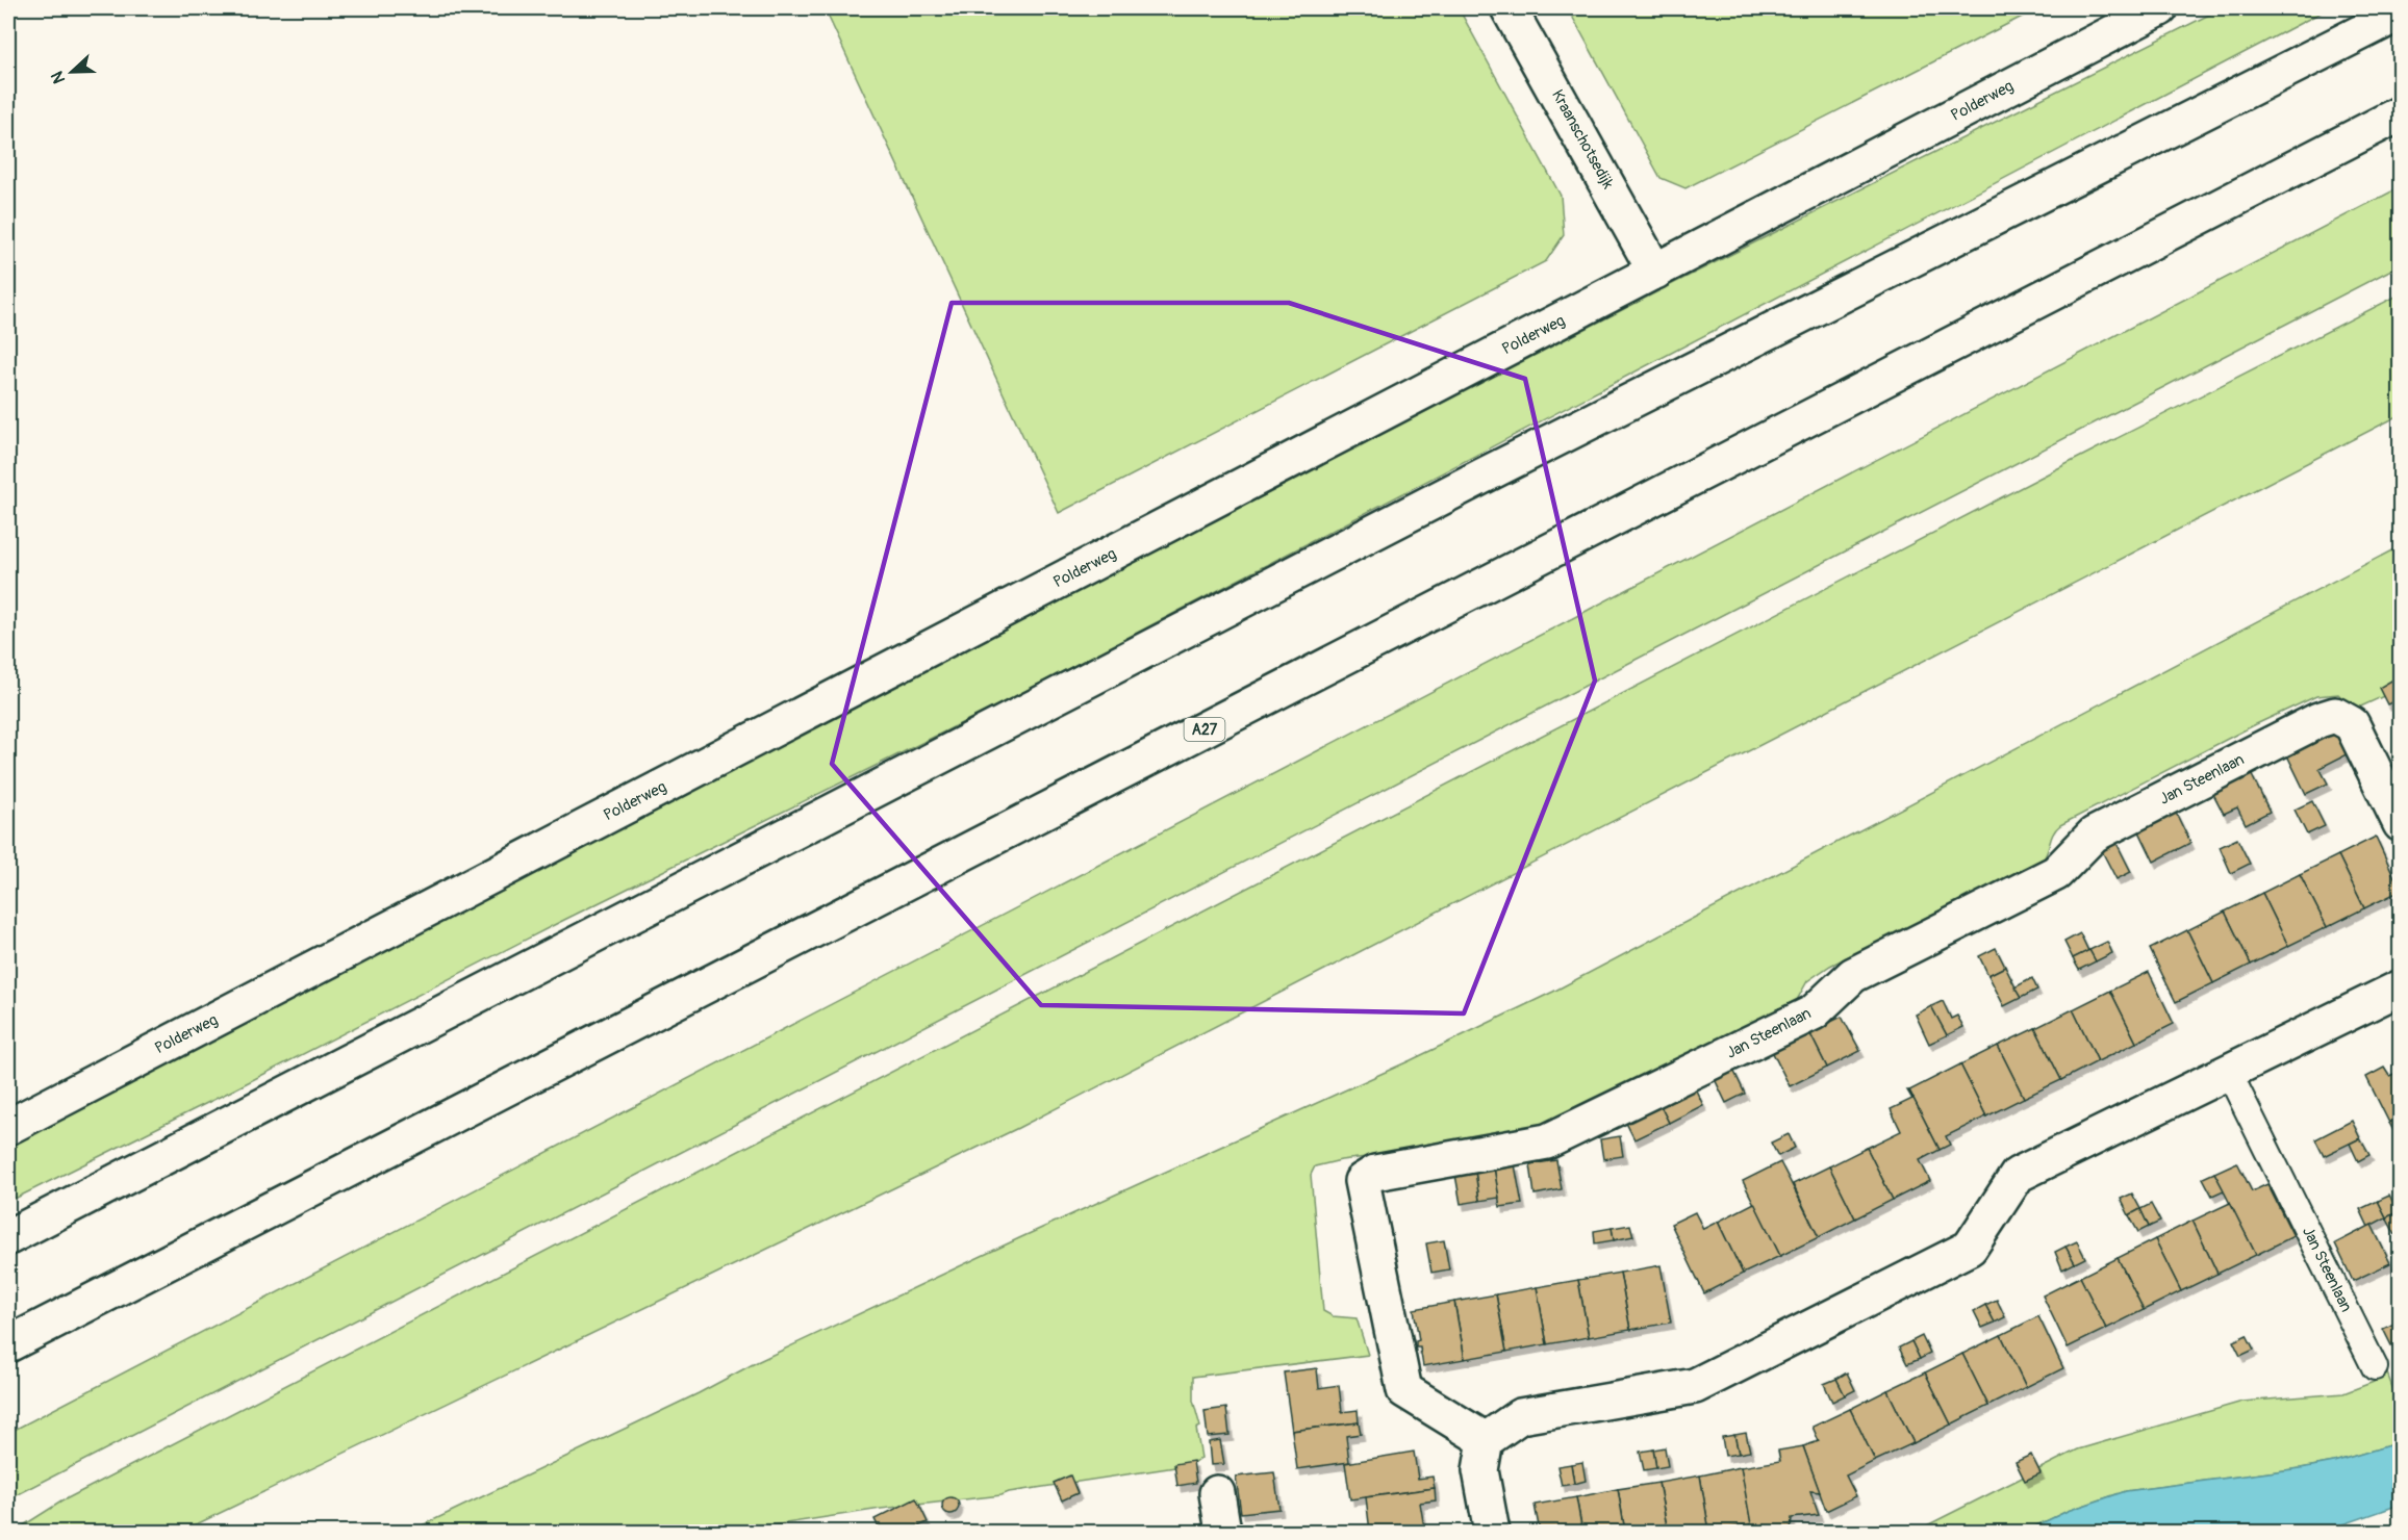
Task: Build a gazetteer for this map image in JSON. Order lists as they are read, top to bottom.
{
  "streets": {
    "main road": [
      "Polderweg",
      "Kraanschotsedijk",
      "A27",
      "Jan Steenlaan"
    ]
  },
  "crossings": [
    ["Polderweg", "Kraanschotsedijk"]
  ],
  "north": "left"
}
